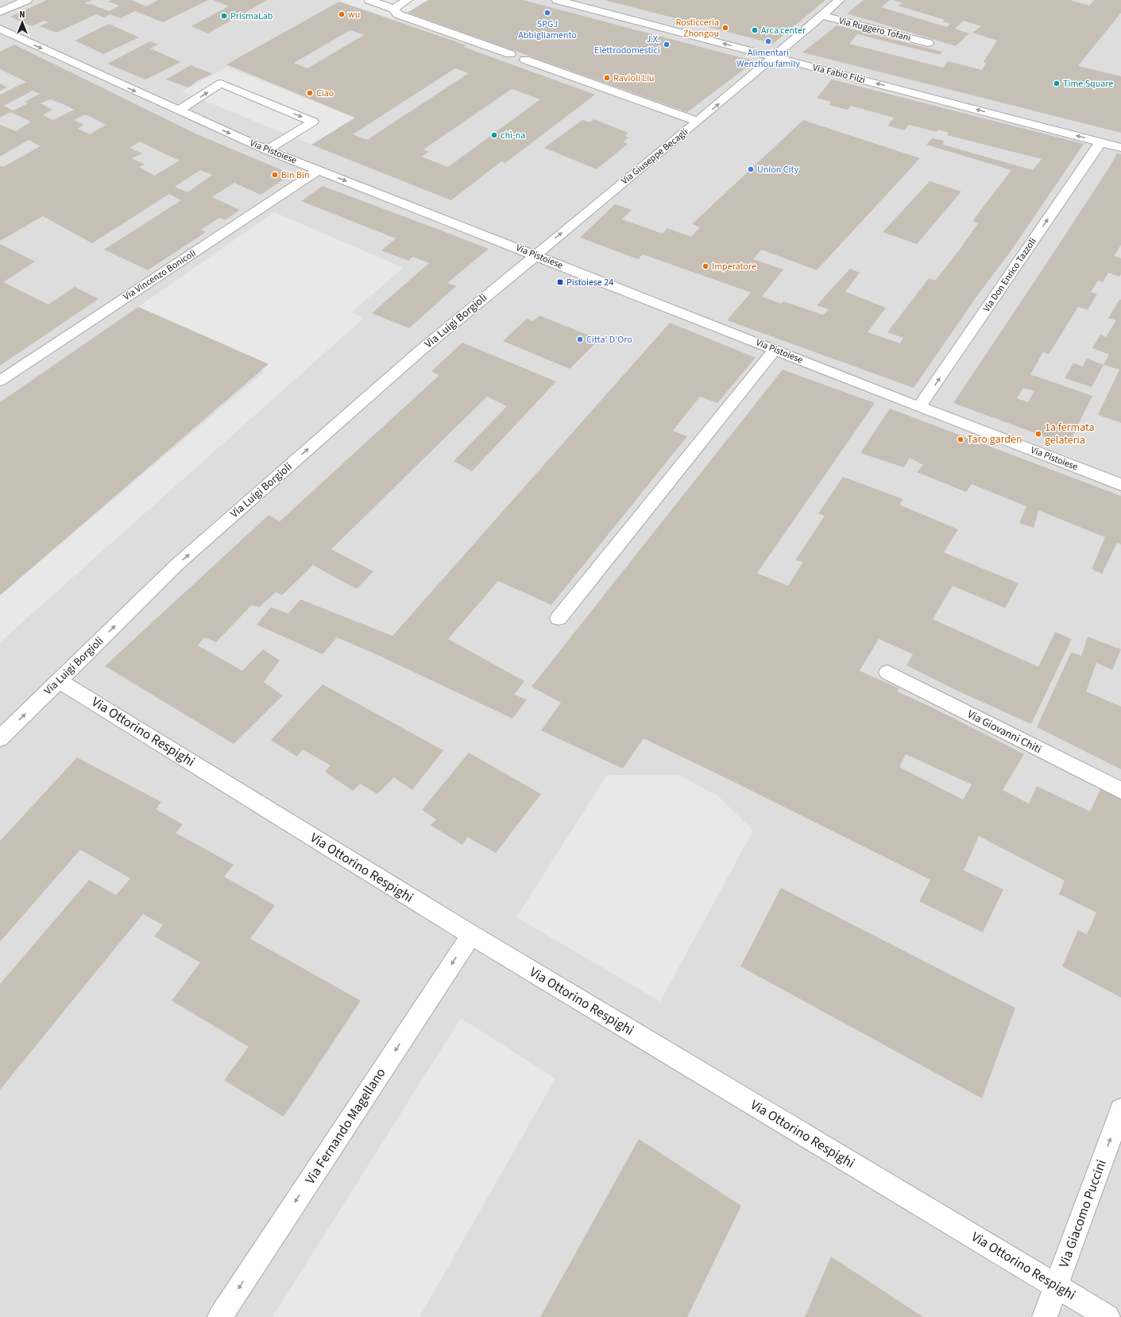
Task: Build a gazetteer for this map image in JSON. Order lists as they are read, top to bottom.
{
  "streets": {
    "street": [
      "Via Ruggero Tofani",
      "Via Fabio Filzi",
      "Via Pistoiese",
      "Via Giuseppe Becagli",
      "Via Vincenzo Bonicoli",
      "Via Don Enrico Tazzoli",
      "Via Luigi Borgioli",
      "Via Ottorino Respighi",
      "Via Giovanni Chiti",
      "Via Fernando Magellano",
      "Via Giacomo Puccini"
    ]
  },
  "crossings": [
    ["Via Ruggero Tofani", "Via Fabio Filzi"],
    ["Via Ruggero Tofani", "Via Giuseppe Becagli"],
    ["Via Fabio Filzi", "Via Giuseppe Becagli"],
    ["Via Fabio Filzi", "Via Don Enrico Tazzoli"],
    ["Via Pistoiese", "Via Giuseppe Becagli"],
    ["Via Pistoiese", "Via Vincenzo Bonicoli"],
    ["Via Pistoiese", "Via Don Enrico Tazzoli"],
    ["Via Pistoiese", "Via Luigi Borgioli"],
    ["Via Giuseppe Becagli", "Via Luigi Borgioli"],
    ["Via Luigi Borgioli", "Via Ottorino Respighi"],
    ["Via Ottorino Respighi", "Via Fernando Magellano"],
    ["Via Ottorino Respighi", "Via Giacomo Puccini"]
  ],
  "one_way": [
    "Via Fabio Filzi",
    "Via Pistoiese",
    "Via Giuseppe Becagli",
    "Via Don Enrico Tazzoli",
    "Via Luigi Borgioli",
    "Via Fernando Magellano",
    "Via Giacomo Puccini"
  ],
  "places": {
    "other": [
      "SPGJ Abbigliamento",
      "wu",
      "PrismaLab",
      "Rosticceria Zhongou",
      "Arca center",
      "Alimentari Wenzhou family",
      "J.X. Elettrodomestici",
      "Ravioli Liu",
      "Time Square",
      "Ciao",
      "chì-na",
      "Union City",
      "Bin Bin",
      "Imperatore",
      "Citta' D'Oro",
      "1a fermata gelateria",
      "Taro garden"
    ],
    "transit": ["Pistoiese 24"]
  },
  "north": "top"
}
